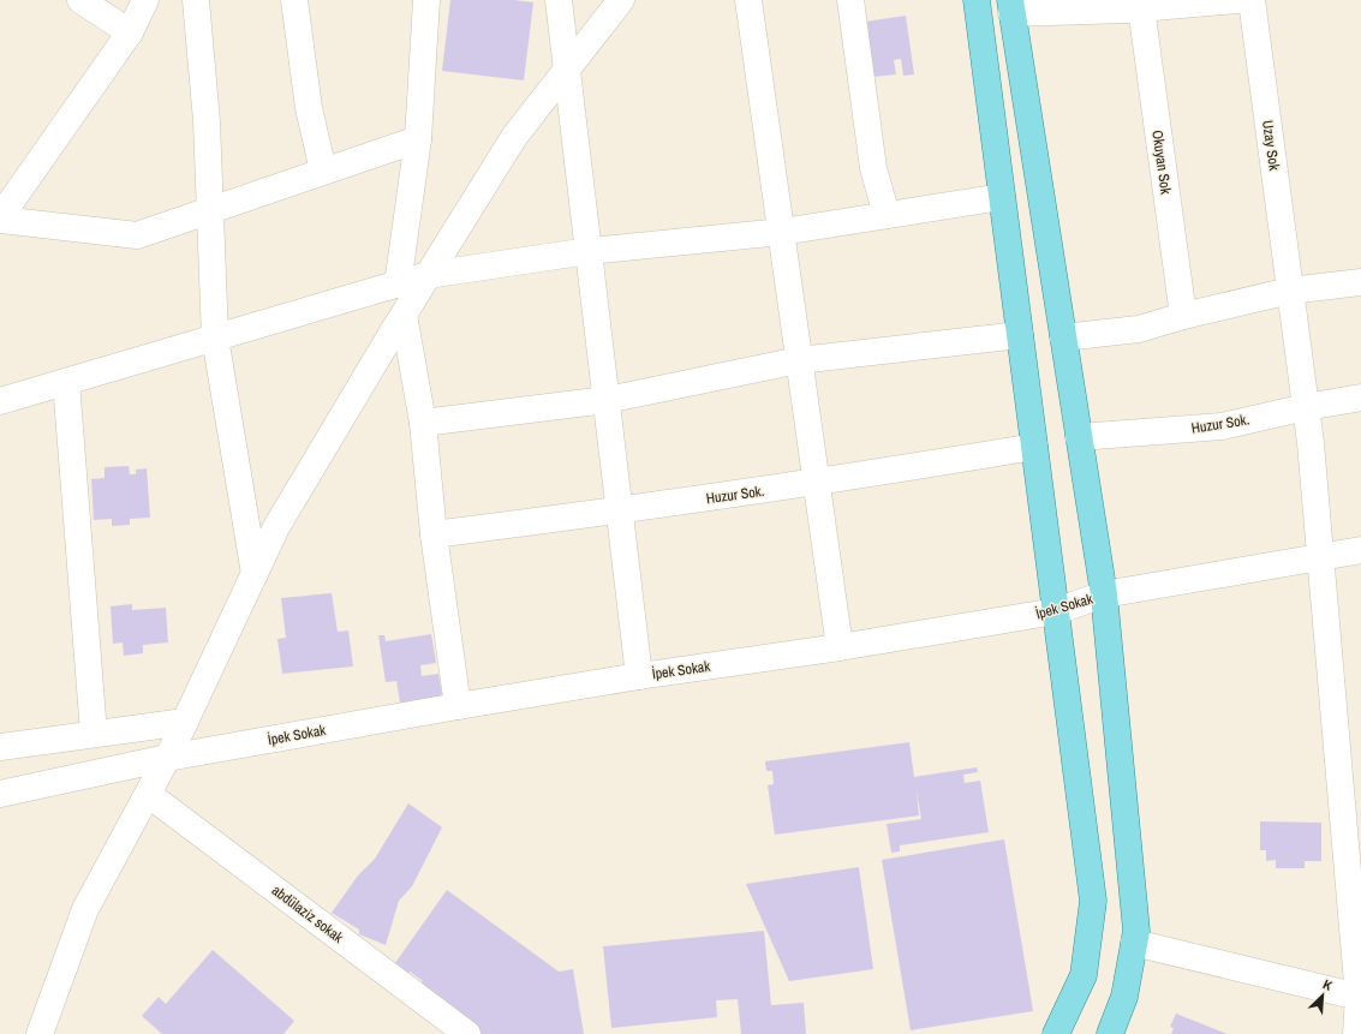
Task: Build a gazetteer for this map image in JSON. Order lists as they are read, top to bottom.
{
  "streets": {
    "street": [
      "Uzay Sok",
      "Okuyan Sok",
      "Huzur Sok.",
      "İpek Sokak",
      "abdülaziz sokak"
    ]
  },
  "crossings": [
    ["Uzay Sok", "Huzur Sok."],
    ["Uzay Sok", "İpek Sokak"]
  ],
  "north": "top right"
}
